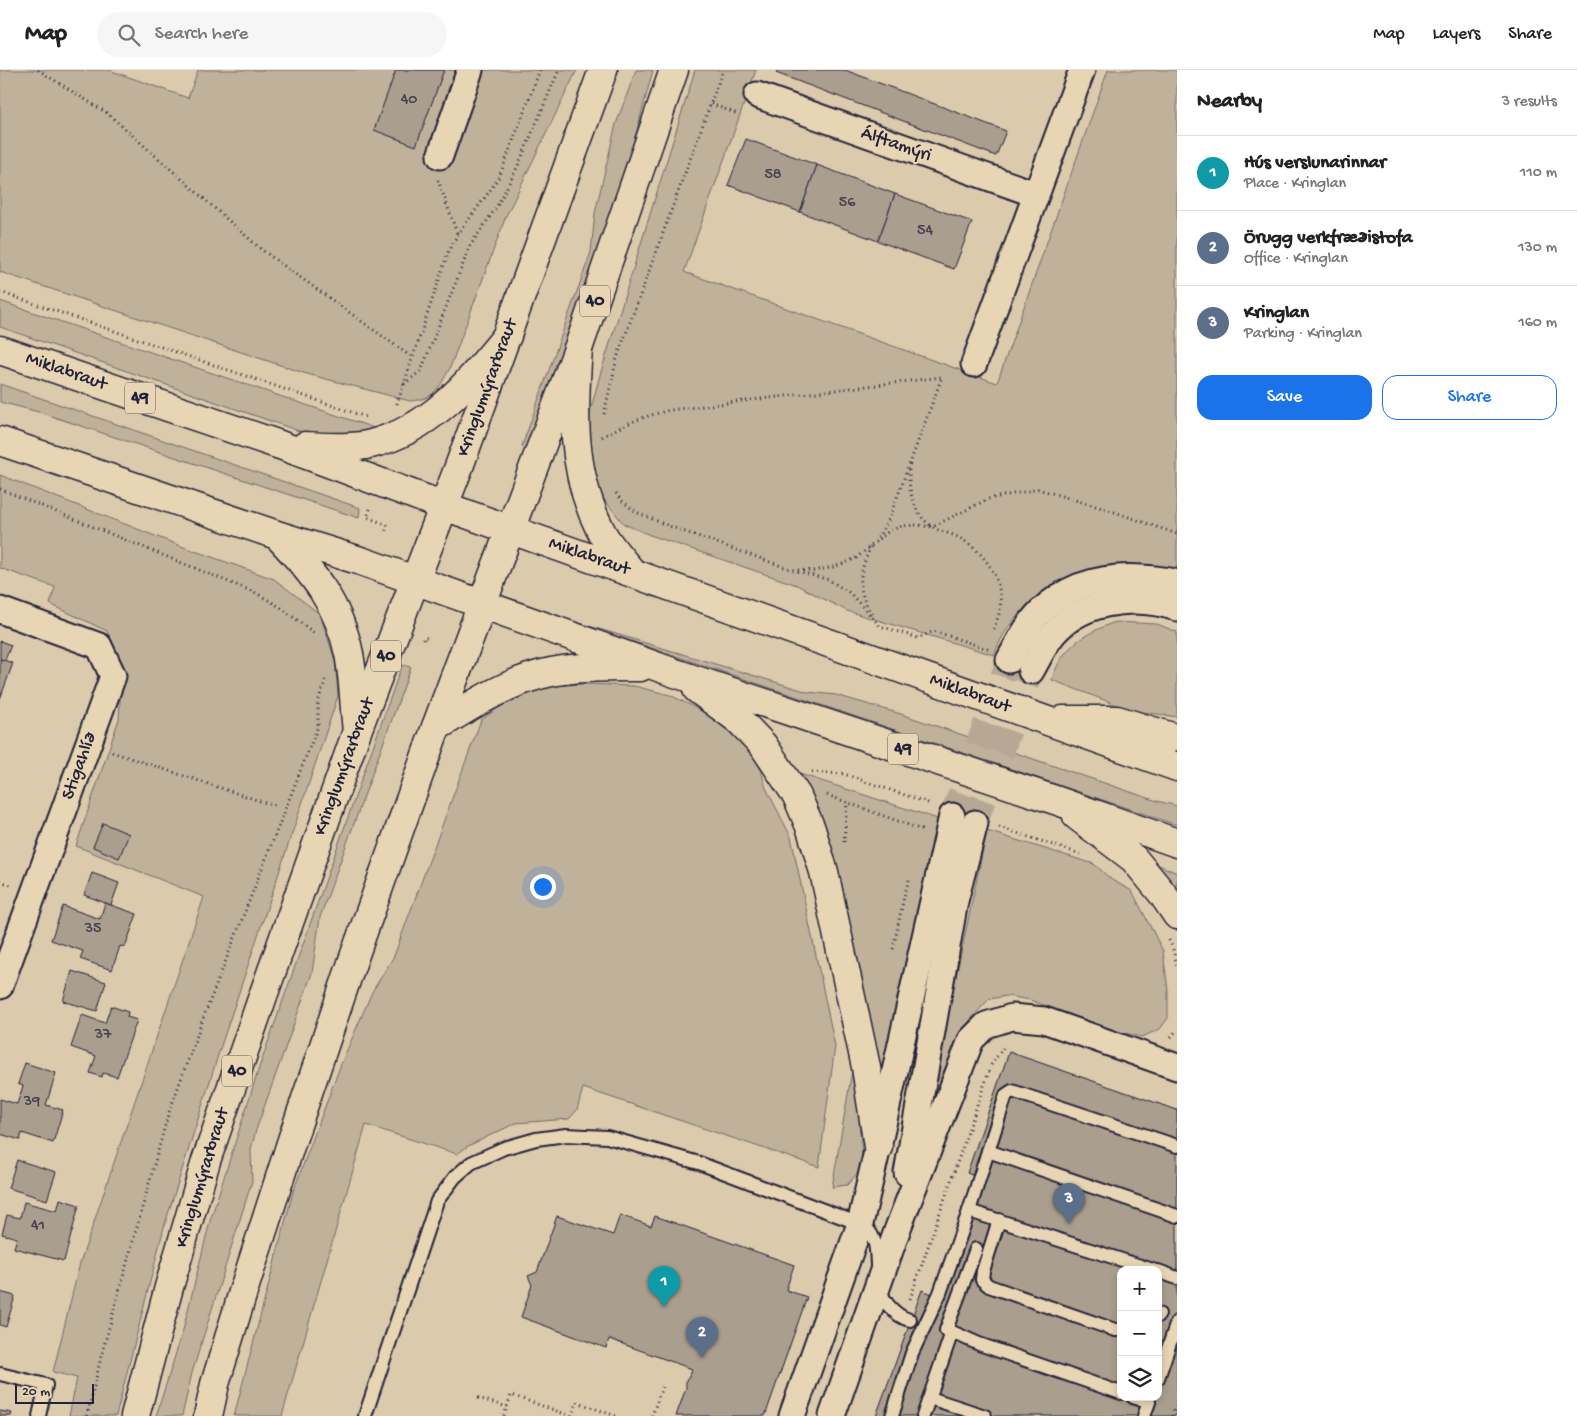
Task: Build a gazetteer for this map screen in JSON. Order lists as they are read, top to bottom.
{
  "streets": {
    "main road": [
      "40",
      "Miklabraut",
      "Kringlumýrarbraut",
      "49"
    ],
    "street": ["Álftamýri", "Stigahlíð"]
  },
  "crossings": [
    ["40", "Miklabraut"],
    ["40", "49"],
    ["Miklabraut", "Kringlumýrarbraut"],
    ["Kringlumýrarbraut", "49"]
  ],
  "house_numbers": [
    "40",
    "58",
    "56",
    "54",
    "35",
    "37",
    "39",
    "41"
  ],
  "scale_bar": "20 m",
  "page": {
    "header": "Map",
    "search": "Search here",
    "nav": ["Map", "Layers", "Share"],
    "heading": ["Nearby", "3 results"],
    "list": [
      {
        "mark": "1",
        "name": "Hús verslunarinnar",
        "note": "Place · Kringlan",
        "value": "110 m"
      },
      {
        "mark": "2",
        "name": "Örugg verkfræðistofa",
        "note": "Office · Kringlan",
        "value": "130 m"
      },
      {
        "mark": "3",
        "name": "Kringlan",
        "note": "Parking · Kringlan",
        "value": "160 m"
      }
    ],
    "buttons": ["Save", "Share"],
    "pins": ["3", "1", "2"],
    "map_buttons": ["+", "−"],
    "scale": "20 m"
  }
}
